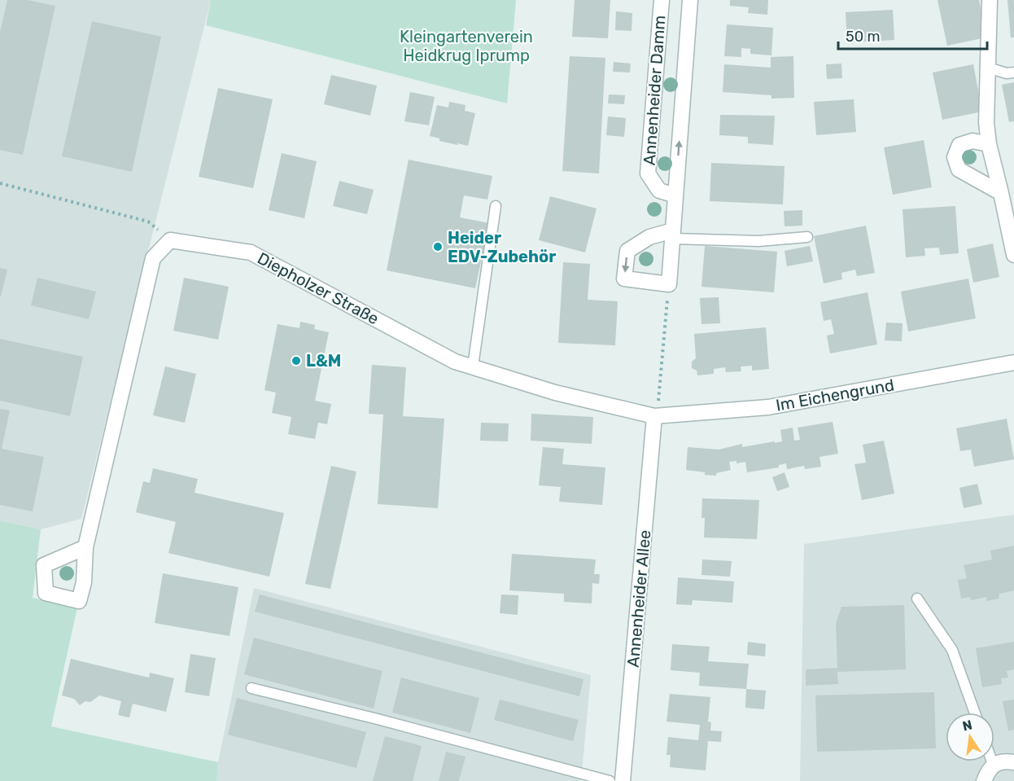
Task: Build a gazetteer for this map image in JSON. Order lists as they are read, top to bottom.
{
  "streets": {
    "street": [
      "Annenheider Damm",
      "Diepholzer Straße",
      "Im Eichengrund",
      "Annenheider Allee"
    ]
  },
  "crossings": [
    ["Diepholzer Straße", "Im Eichengrund"],
    ["Diepholzer Straße", "Annenheider Allee"],
    ["Im Eichengrund", "Annenheider Allee"]
  ],
  "parks": ["Kleingartenverein Heidkrug Iprump"],
  "places": ["Heider EDV-Zubehör", "L&M"],
  "scale_bar": "50 m",
  "north": "top"
}
